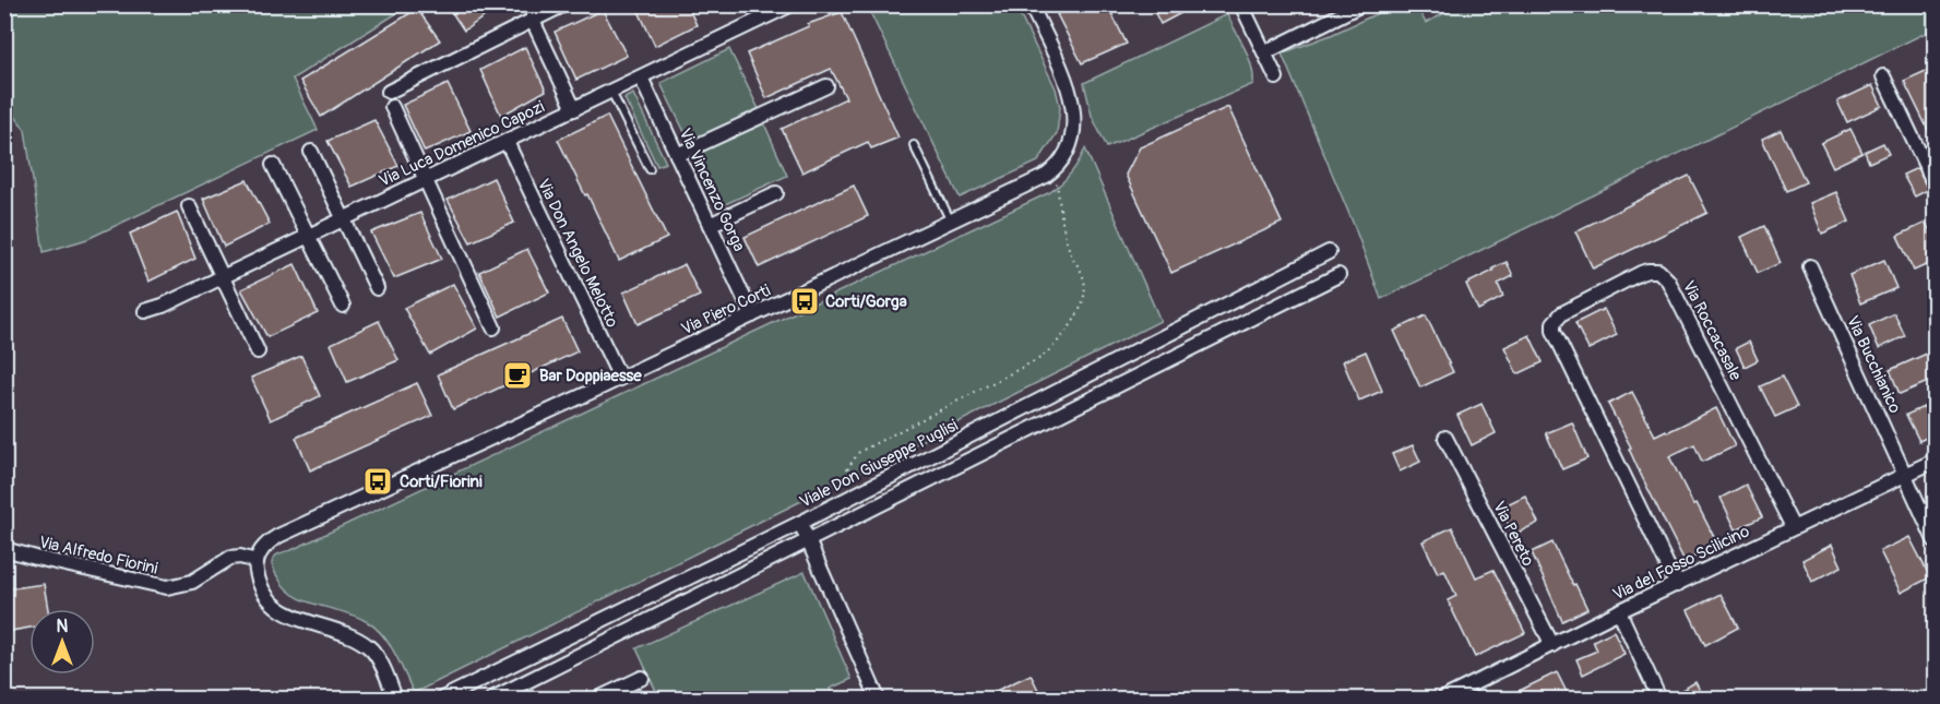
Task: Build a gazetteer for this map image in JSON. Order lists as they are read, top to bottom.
{
  "streets": {
    "street": [
      "Via Luca Domenico Capozi",
      "Via Vincenzo Gorga",
      "Via Don Angelo Melotto",
      "Via Piero Corti",
      "Via Roccacasale",
      "Via Bucchianico",
      "Viale Don Giuseppe Puglisi",
      "Via Pereto",
      "Via Alfredo Fiorini",
      "Via del Fosso Scilicino"
    ]
  },
  "crossings": [
    ["Via Luca Domenico Capozi", "Via Vincenzo Gorga"],
    ["Via Luca Domenico Capozi", "Via Don Angelo Melotto"],
    ["Via Vincenzo Gorga", "Via Piero Corti"],
    ["Via Don Angelo Melotto", "Via Piero Corti"],
    ["Via Piero Corti", "Via Alfredo Fiorini"],
    ["Via Roccacasale", "Via del Fosso Scilicino"],
    ["Via Bucchianico", "Via del Fosso Scilicino"],
    ["Via Pereto", "Via del Fosso Scilicino"]
  ],
  "places": {
    "bus stop": ["Corti/Gorga", "Corti/Fiorini"],
    "cafe": ["Bar Doppiaesse"]
  },
  "north": "top"
}
